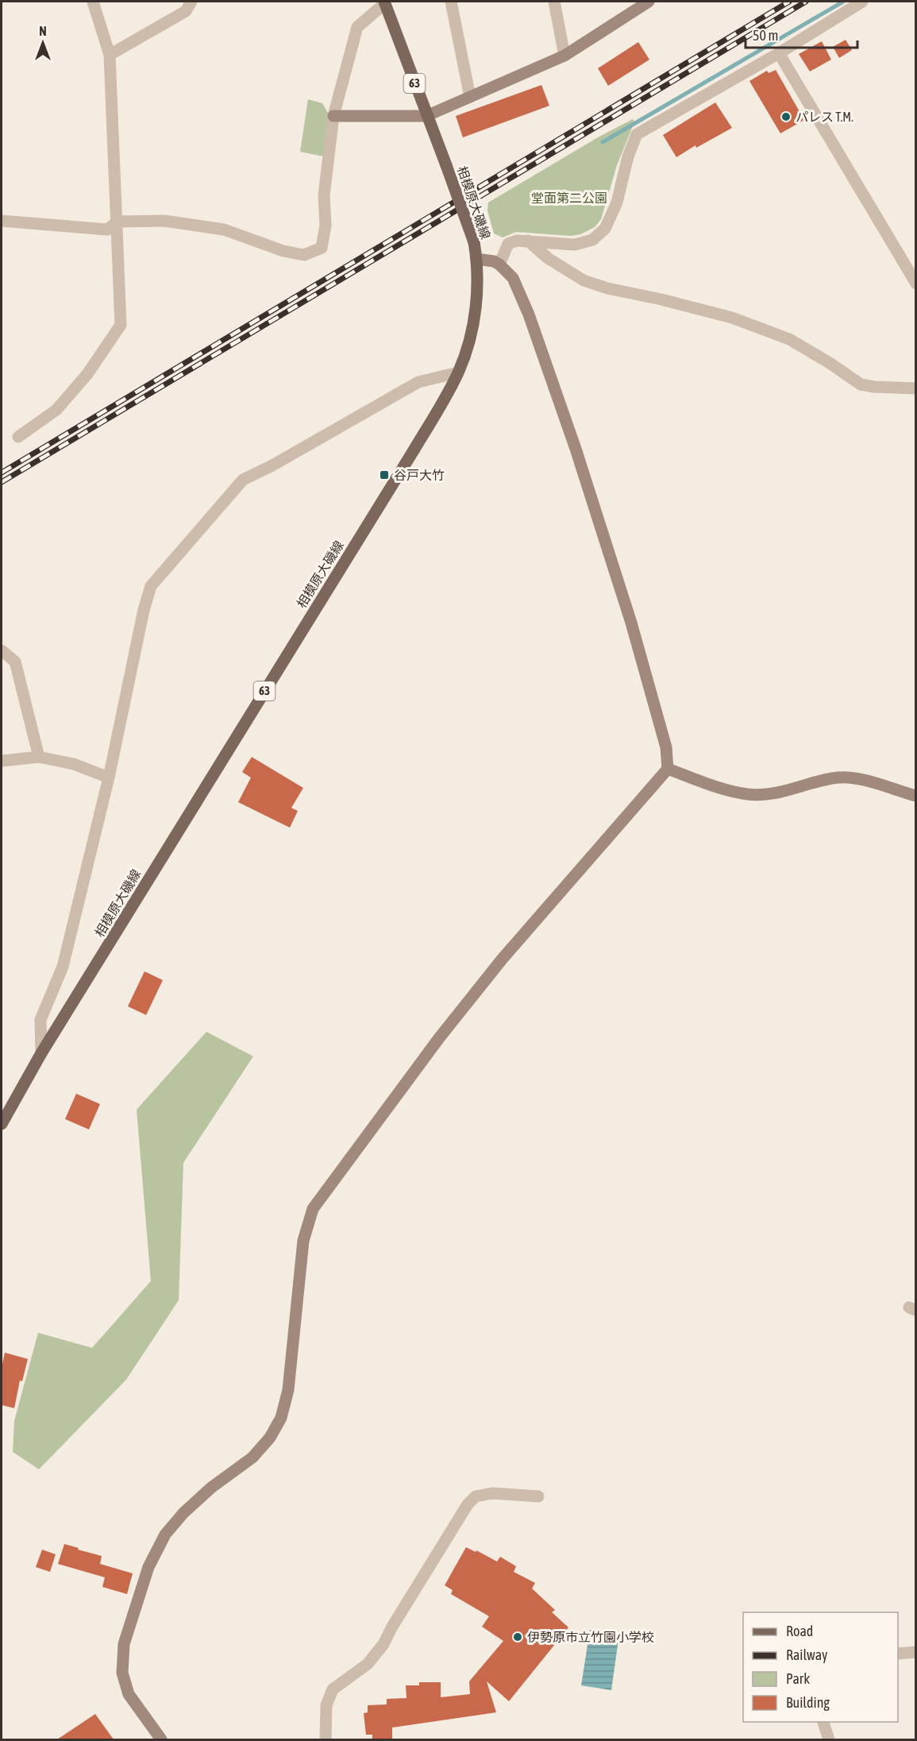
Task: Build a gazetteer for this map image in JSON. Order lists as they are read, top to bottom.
{
  "streets": {
    "main road": ["63", "相模原大磯線"]
  },
  "parks": ["堂面第二公園"],
  "places": {
    "other": ["パレス T.M.", "伊勢原市立竹園小学校"],
    "transit": ["谷戸大竹"]
  },
  "legend": [
    "Road",
    "Railway",
    "Park",
    "Building"
  ],
  "scale_bar": "50 m",
  "north": "top"
}
